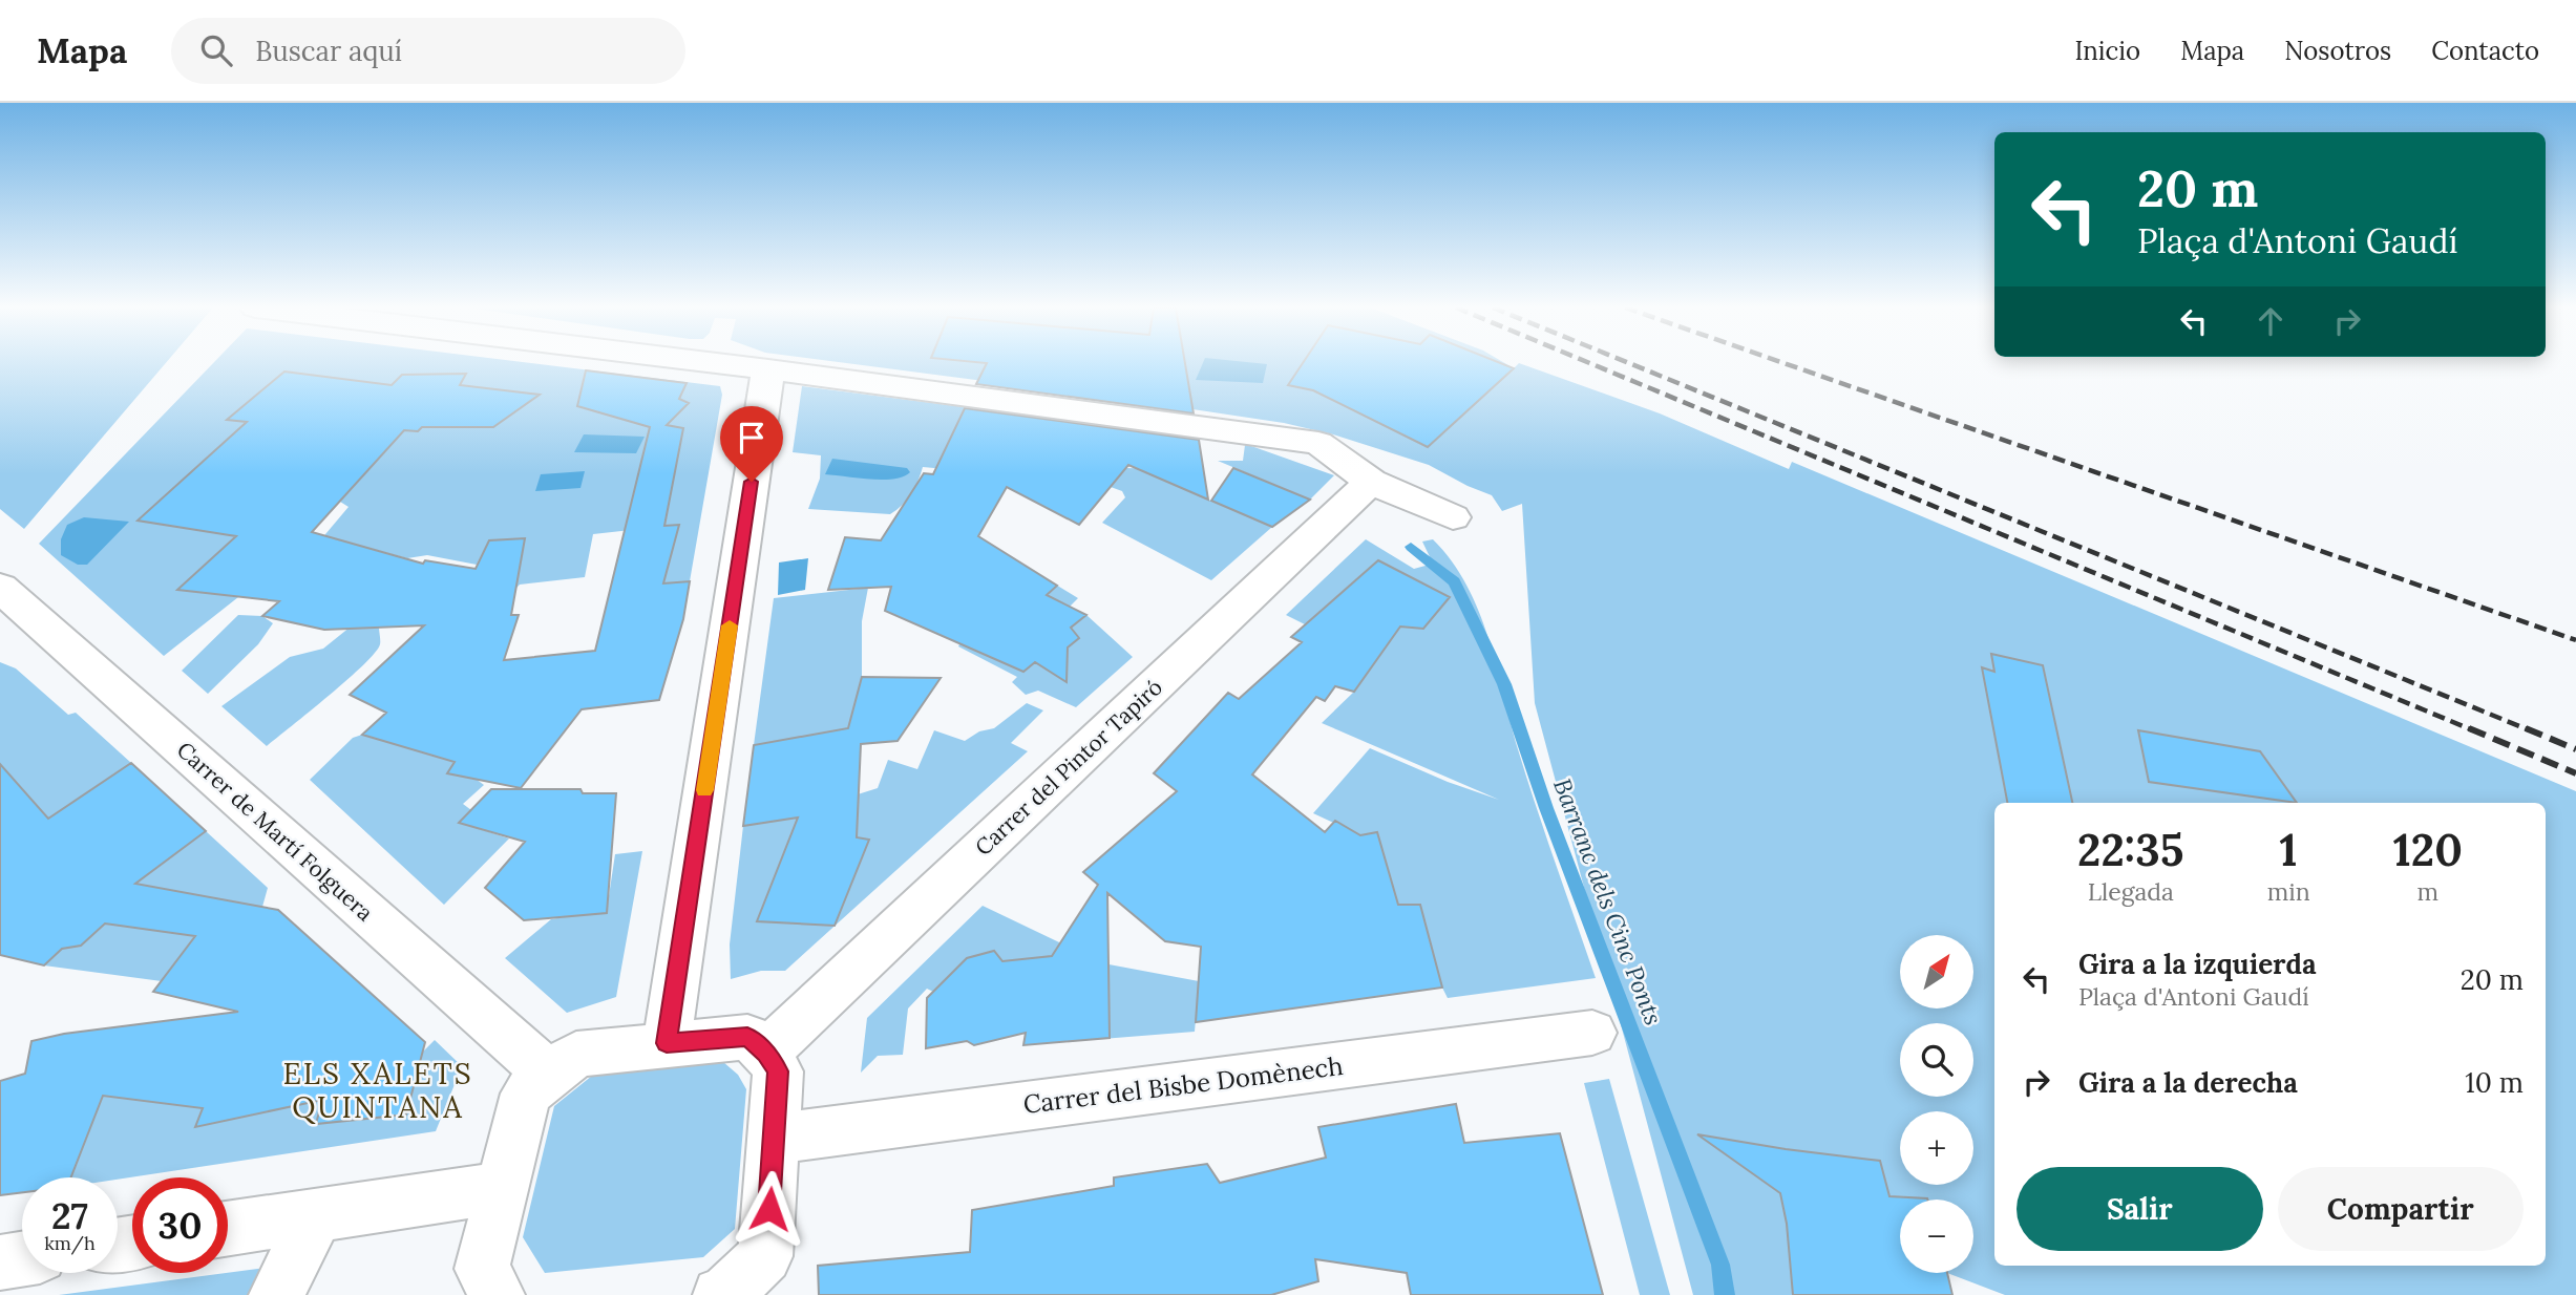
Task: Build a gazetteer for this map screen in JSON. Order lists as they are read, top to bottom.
{
  "streets": {
    "street": ["Carrer del Pintor Tapiró", "Carrer de Martí Folguera", "Carrer del Bisbe Domènech"]
  },
  "districts": ["ELS XALETS QUINTANA"],
  "water": ["Barranc dels Cinc Ponts"],
  "north": "top right",
  "page": {
    "header": "Mapa",
    "search": "Buscar aquí",
    "nav": [
      "Inicio",
      "Mapa",
      "Nosotros",
      "Contacto"
    ],
    "turn": ["20 m", "Plaça d'Antoni Gaudí"],
    "eta": [
      "22:35",
      "Llegada",
      "1",
      "min",
      "120",
      "m"
    ],
    "list": [
      {
        "name": "Gira a la izquierda",
        "note": "Plaça d'Antoni Gaudí",
        "value": "20 m"
      },
      {
        "name": "Gira a la derecha",
        "value": "10 m"
      }
    ],
    "map_buttons": ["+", "−"],
    "buttons": ["Salir", "Compartir"],
    "speed": "27 km/h",
    "limit": "30"
  }
}
